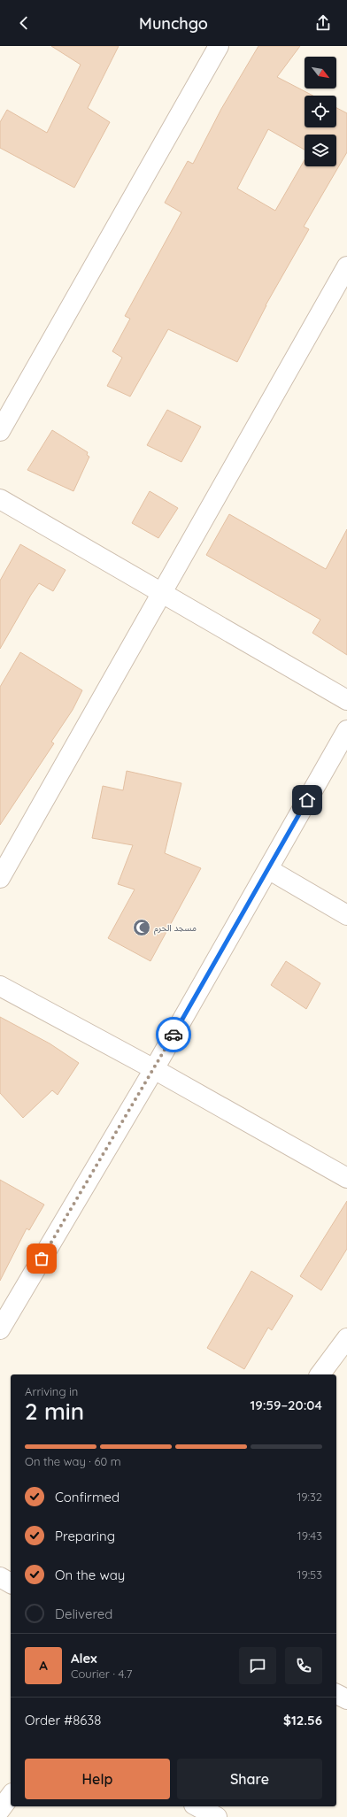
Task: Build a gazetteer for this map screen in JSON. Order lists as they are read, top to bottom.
{
  "places": {
    "mosque": ["مسجد الحرم"]
  },
  "north": "bottom right",
  "page": {
    "header": "Munchgo",
    "heading": ["2 min", "Arriving in", "19:59–20:04"],
    "panel": [
      "Alex",
      "Courier · 4.7",
      "Order #8638",
      "$12.56"
    ],
    "bar": "On the way · 60 m",
    "list": [
      ["Confirmed", "19:32"],
      ["Preparing", "19:43"],
      ["On the way", "19:53"],
      "Delivered"
    ],
    "round": "A",
    "buttons": ["Help", "Share"]
  }
}
